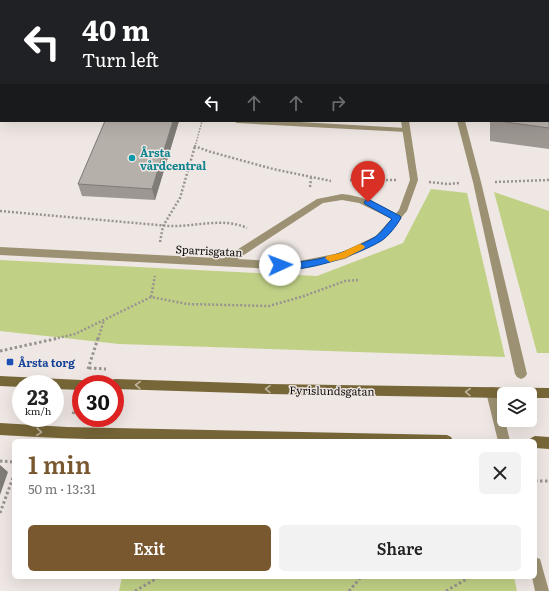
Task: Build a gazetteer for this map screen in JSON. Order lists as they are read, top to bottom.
{
  "streets": {
    "main road": ["Fyrislundsgatan"],
    "street": ["Sparrisgatan"]
  },
  "places": {
    "other": ["Årsta vårdcentral"],
    "transit": ["Årsta torg"]
  },
  "page": {
    "turn": ["40 m", "Turn left"],
    "speed": "23 km/h",
    "limit": "30",
    "heading": ["1 min", "50 m · 13:31"],
    "buttons": ["Exit", "Share"]
  }
}
